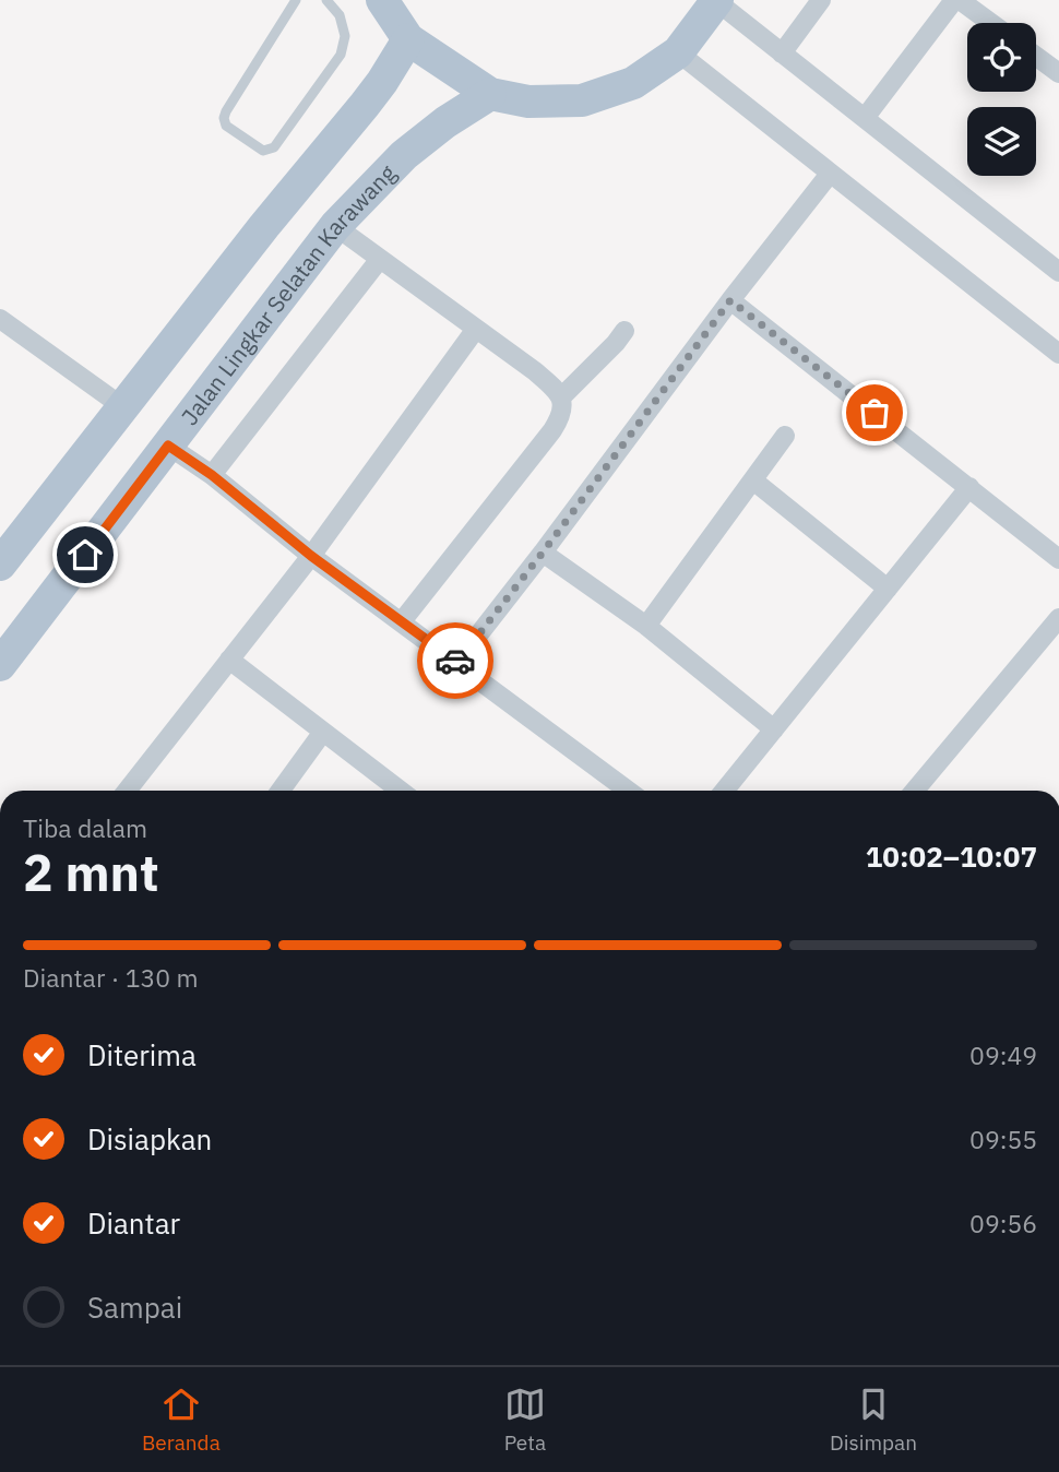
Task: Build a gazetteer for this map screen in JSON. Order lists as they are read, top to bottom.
{
  "streets": {
    "main road": ["Jalan Lingkar Selatan Karawang"]
  },
  "page": {
    "heading": ["2 mnt", "Tiba dalam", "10:02–10:07"],
    "bar": "Diantar · 130 m",
    "list": [
      ["Diterima", "09:49"],
      ["Disiapkan", "09:55"],
      ["Diantar", "09:56"],
      "Sampai"
    ],
    "tabs": ["Beranda", "Peta", "Disimpan"]
  }
}
